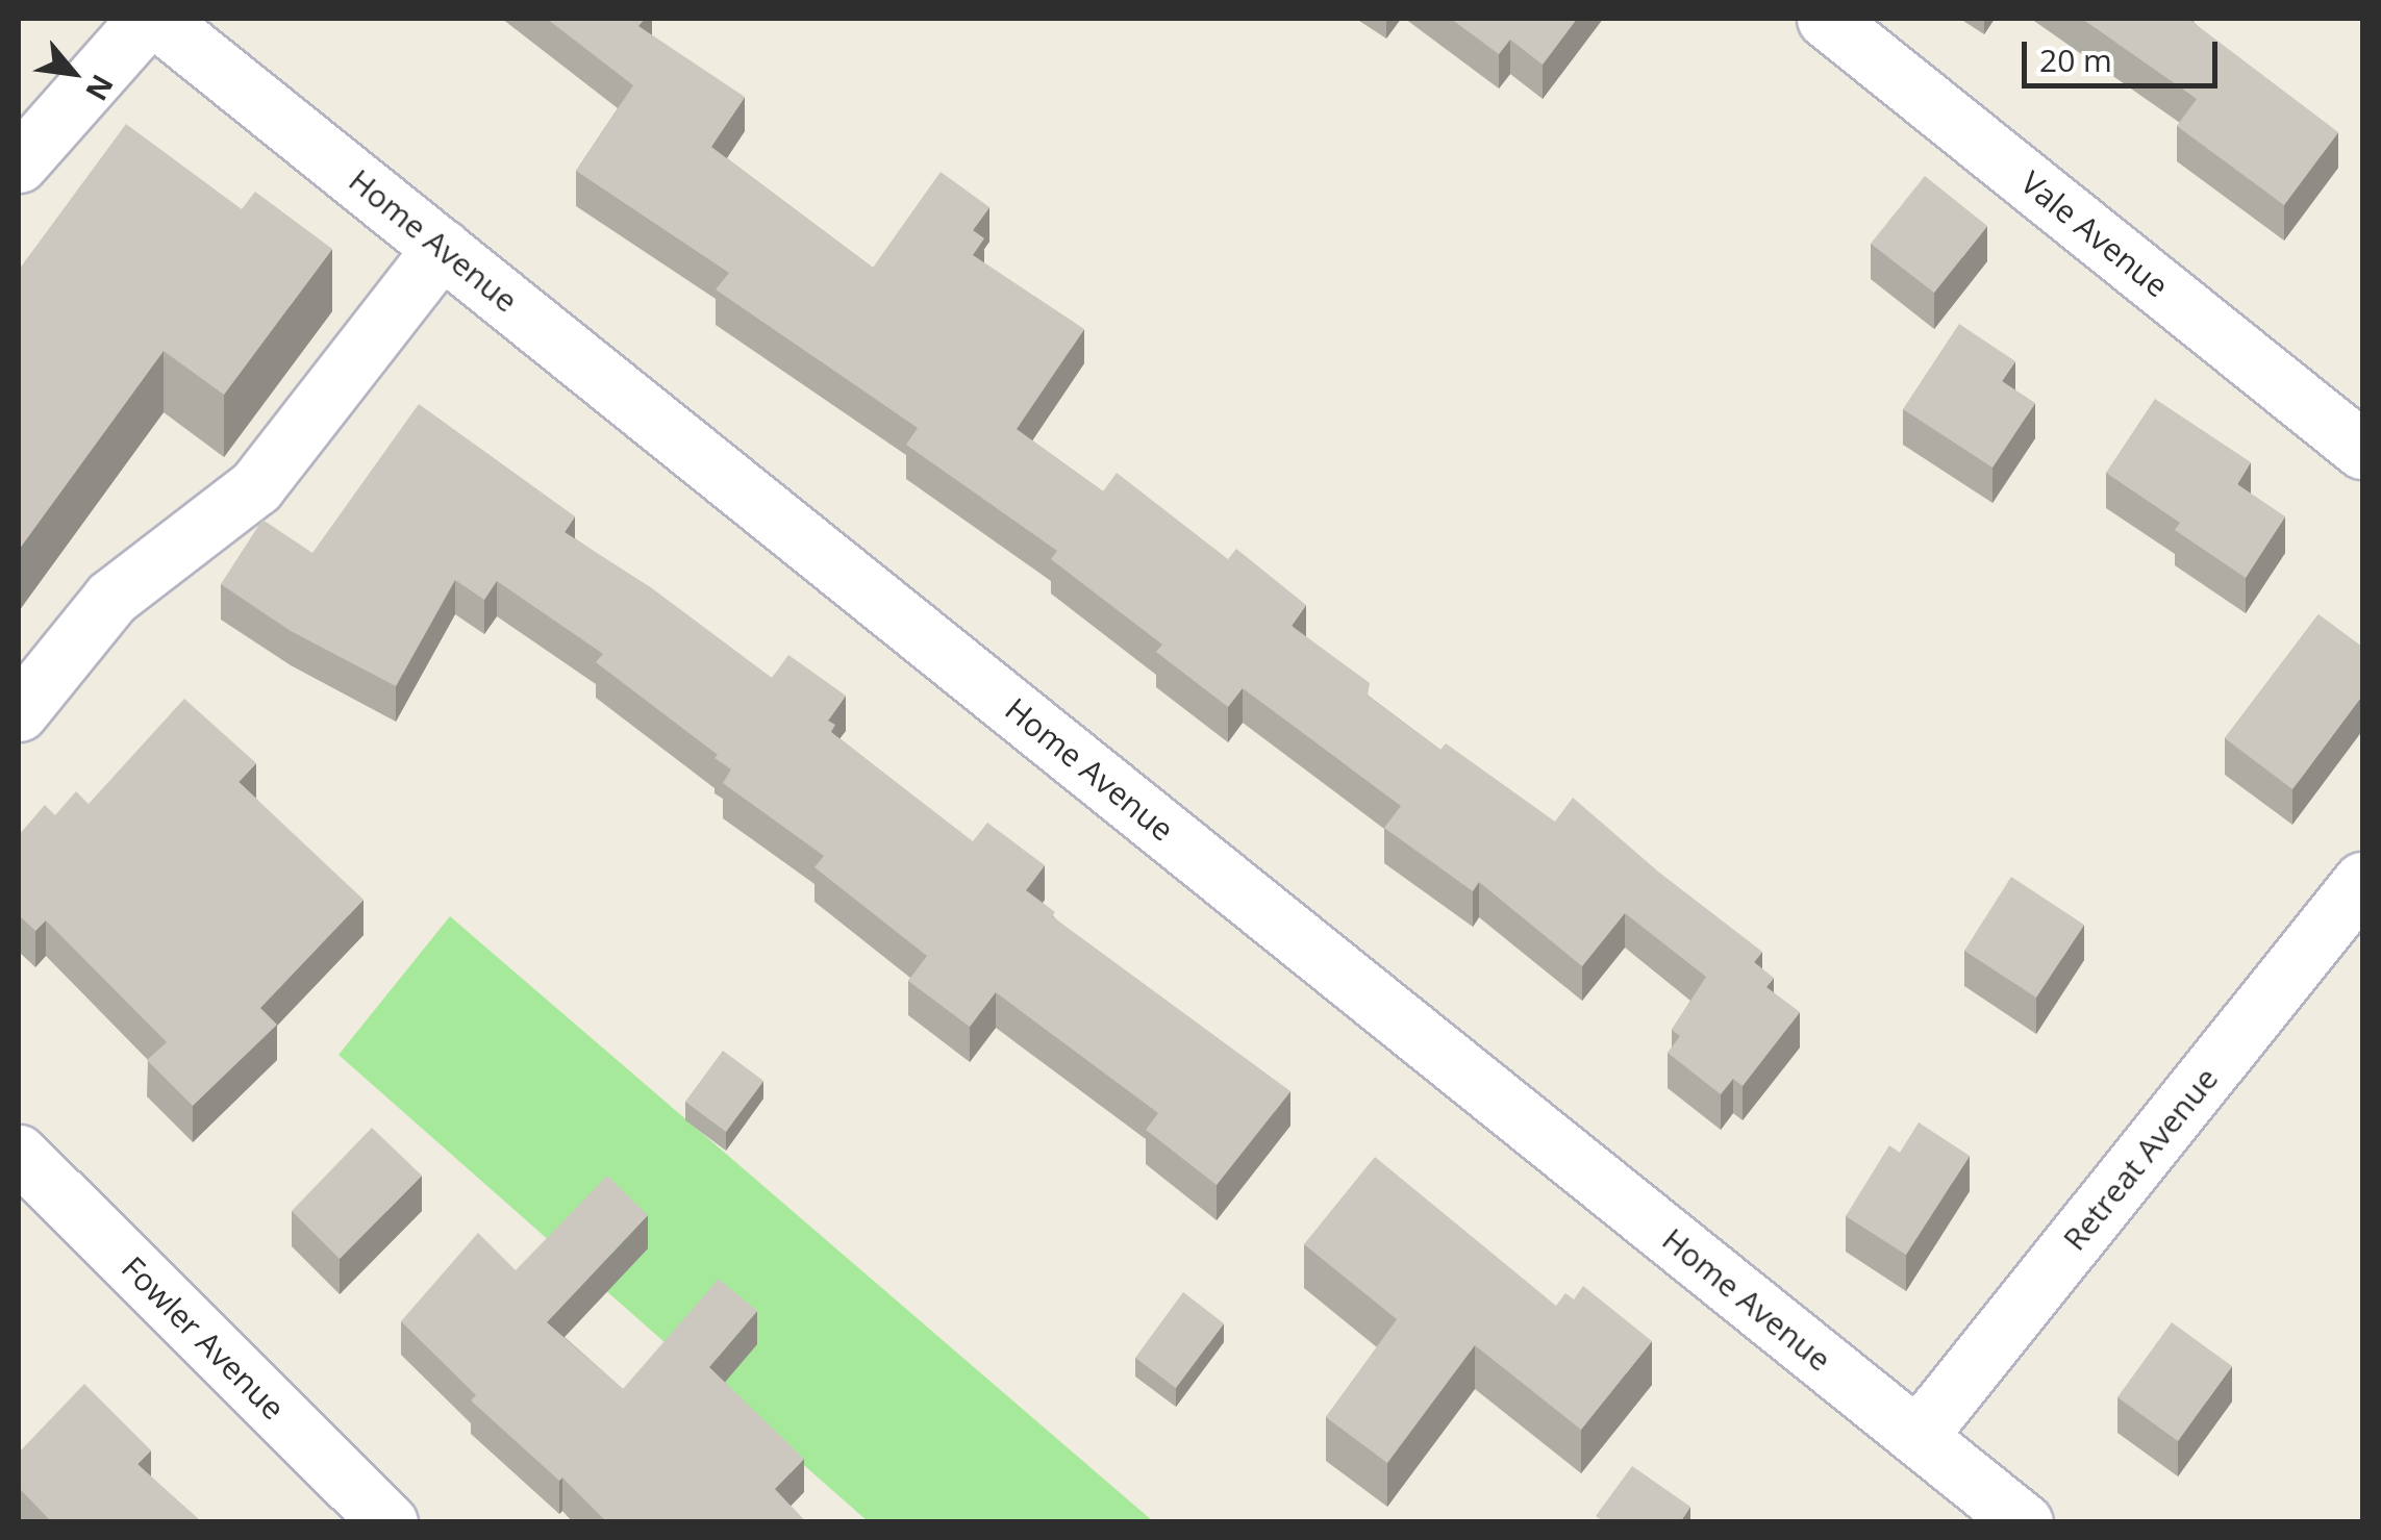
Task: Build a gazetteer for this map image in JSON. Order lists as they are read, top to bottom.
{
  "streets": {
    "street": [
      "Vale Avenue",
      "Home Avenue",
      "Retreat Avenue",
      "Fowler Avenue"
    ]
  },
  "crossings": [
    ["Home Avenue", "Retreat Avenue"]
  ],
  "scale_bar": "20 m",
  "north": "bottom right"
}
